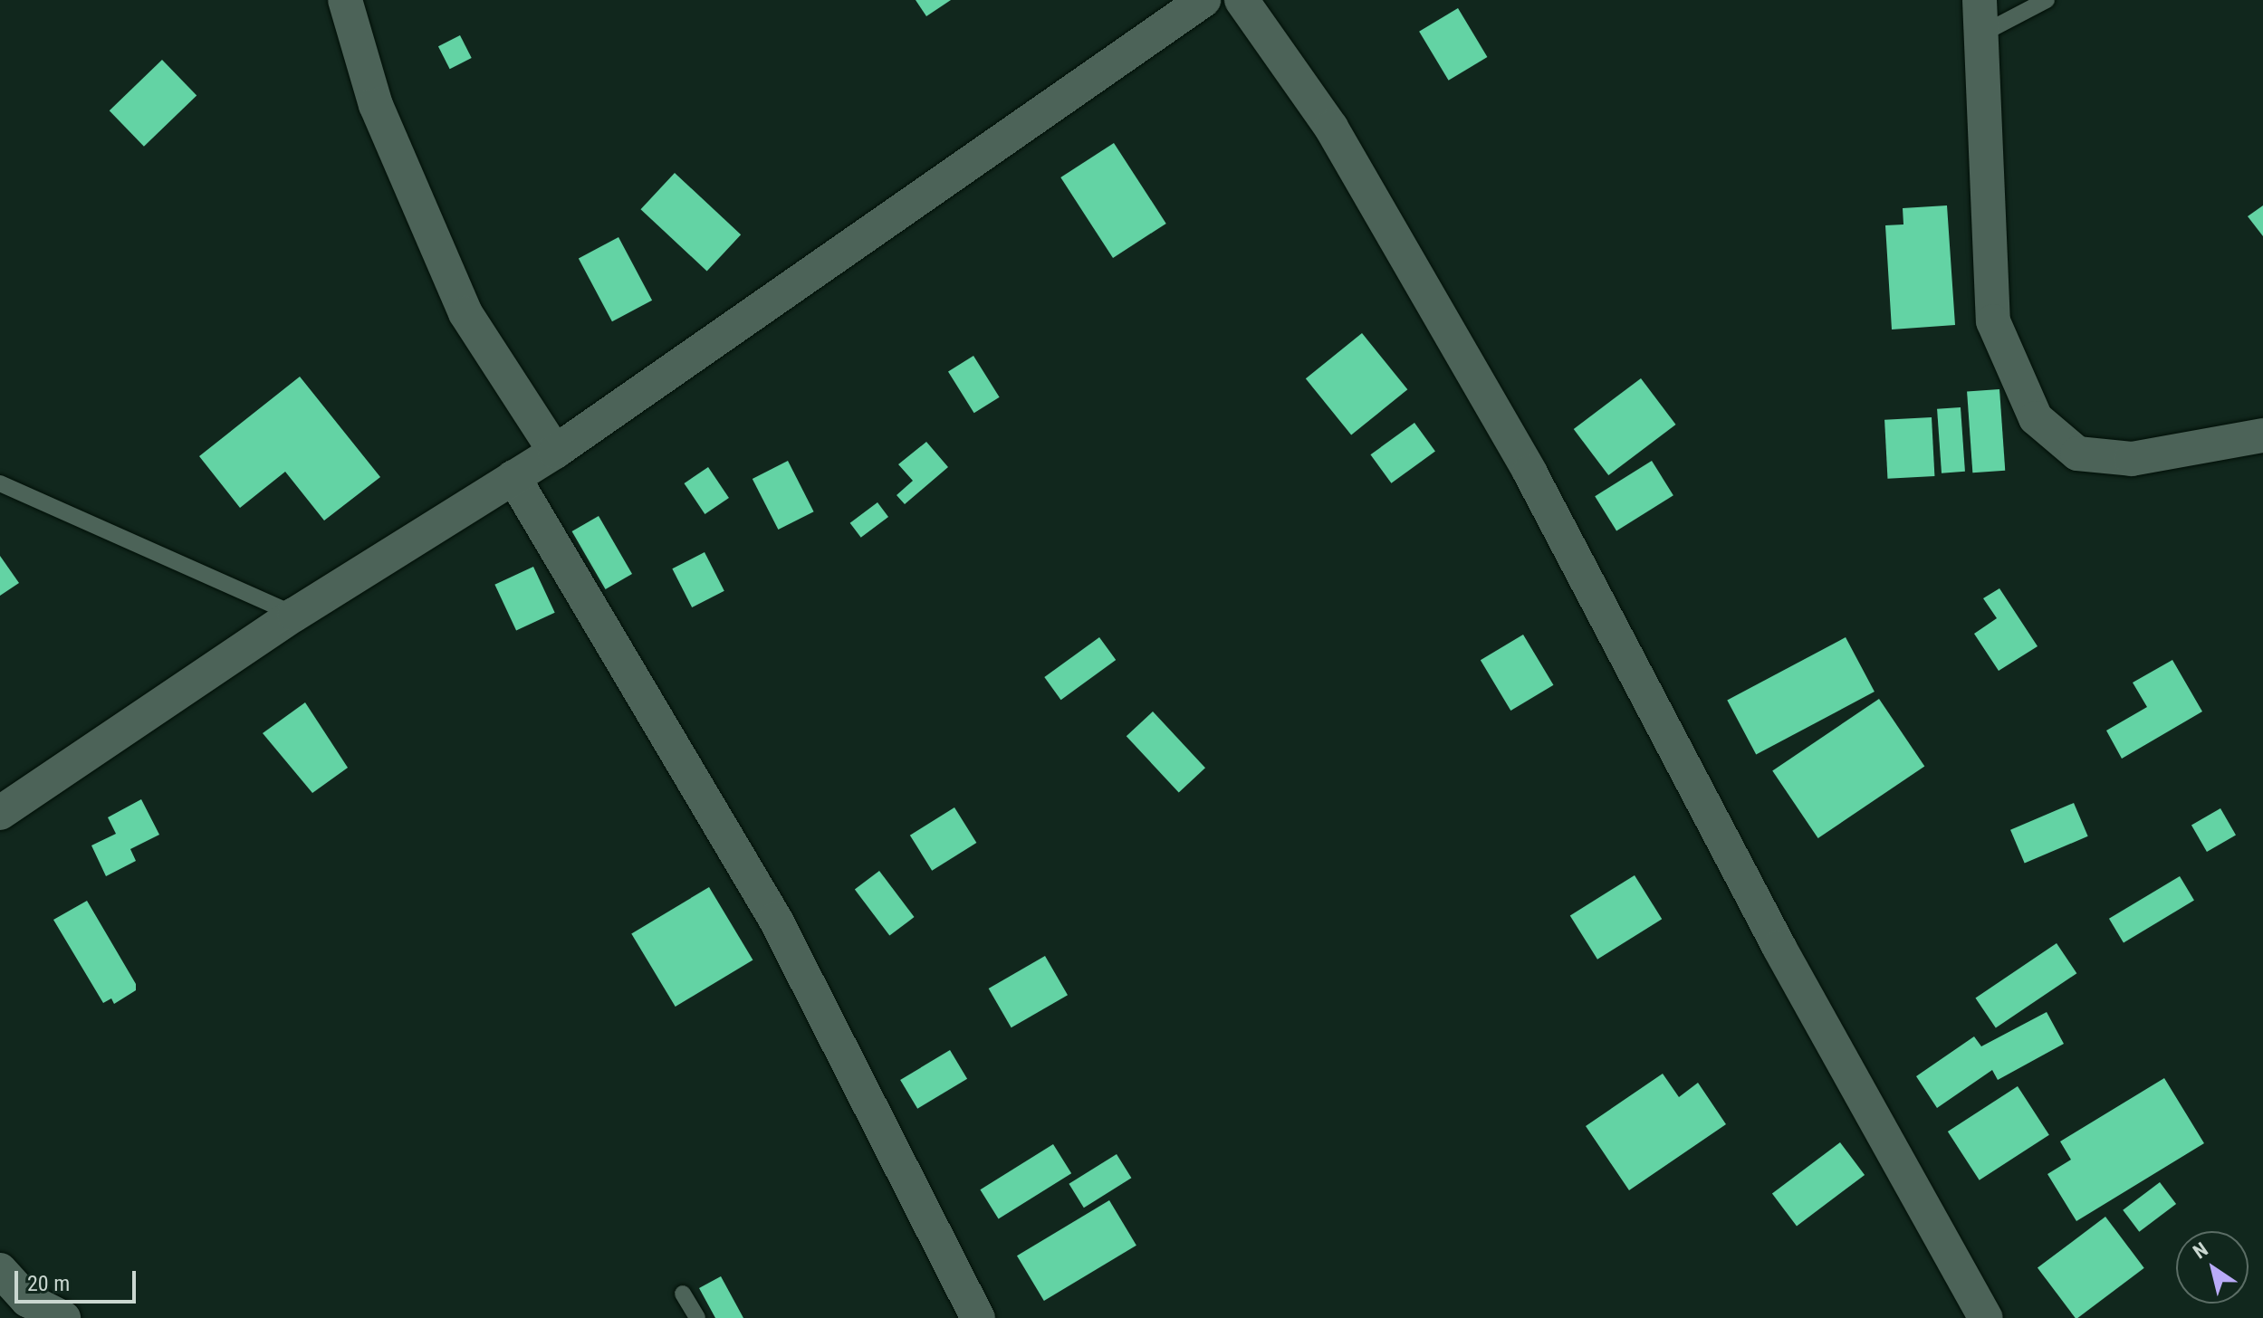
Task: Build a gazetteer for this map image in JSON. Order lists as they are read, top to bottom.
{
  "scale_bar": "20 m",
  "north": "top left"
}
